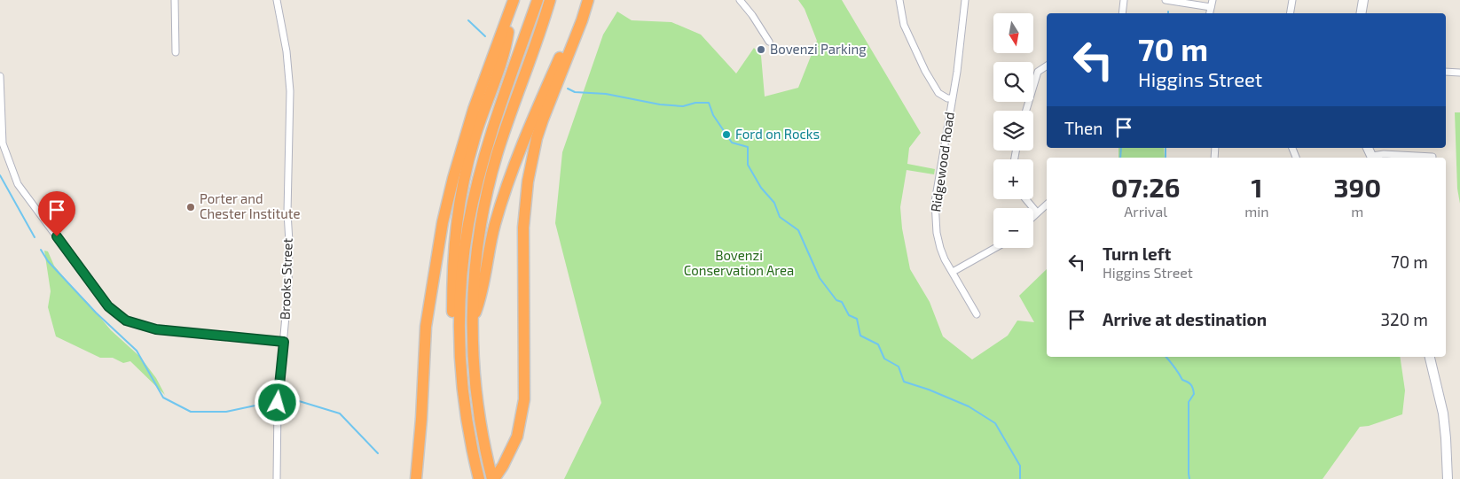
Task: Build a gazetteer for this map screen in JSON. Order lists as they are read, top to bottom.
{
  "streets": {
    "street": ["Ridgewood Road", "Brooks Street"]
  },
  "parks": ["Bovenzi Conservation Area"],
  "places": ["Bovenzi Parking", "Ford on Rocks", "Porter and Chester Institute"],
  "north": "bottom",
  "page": {
    "map_buttons": ["+", "−"],
    "turn": ["70 m", "Higgins Street"],
    "then": "Then",
    "eta": [
      "07:26",
      "Arrival",
      "1",
      "min",
      "390",
      "m"
    ],
    "list": [
      {
        "name": "Turn left",
        "note": "Higgins Street",
        "value": "70 m"
      },
      {
        "name": "Arrive at destination",
        "value": "320 m"
      }
    ]
  }
}
